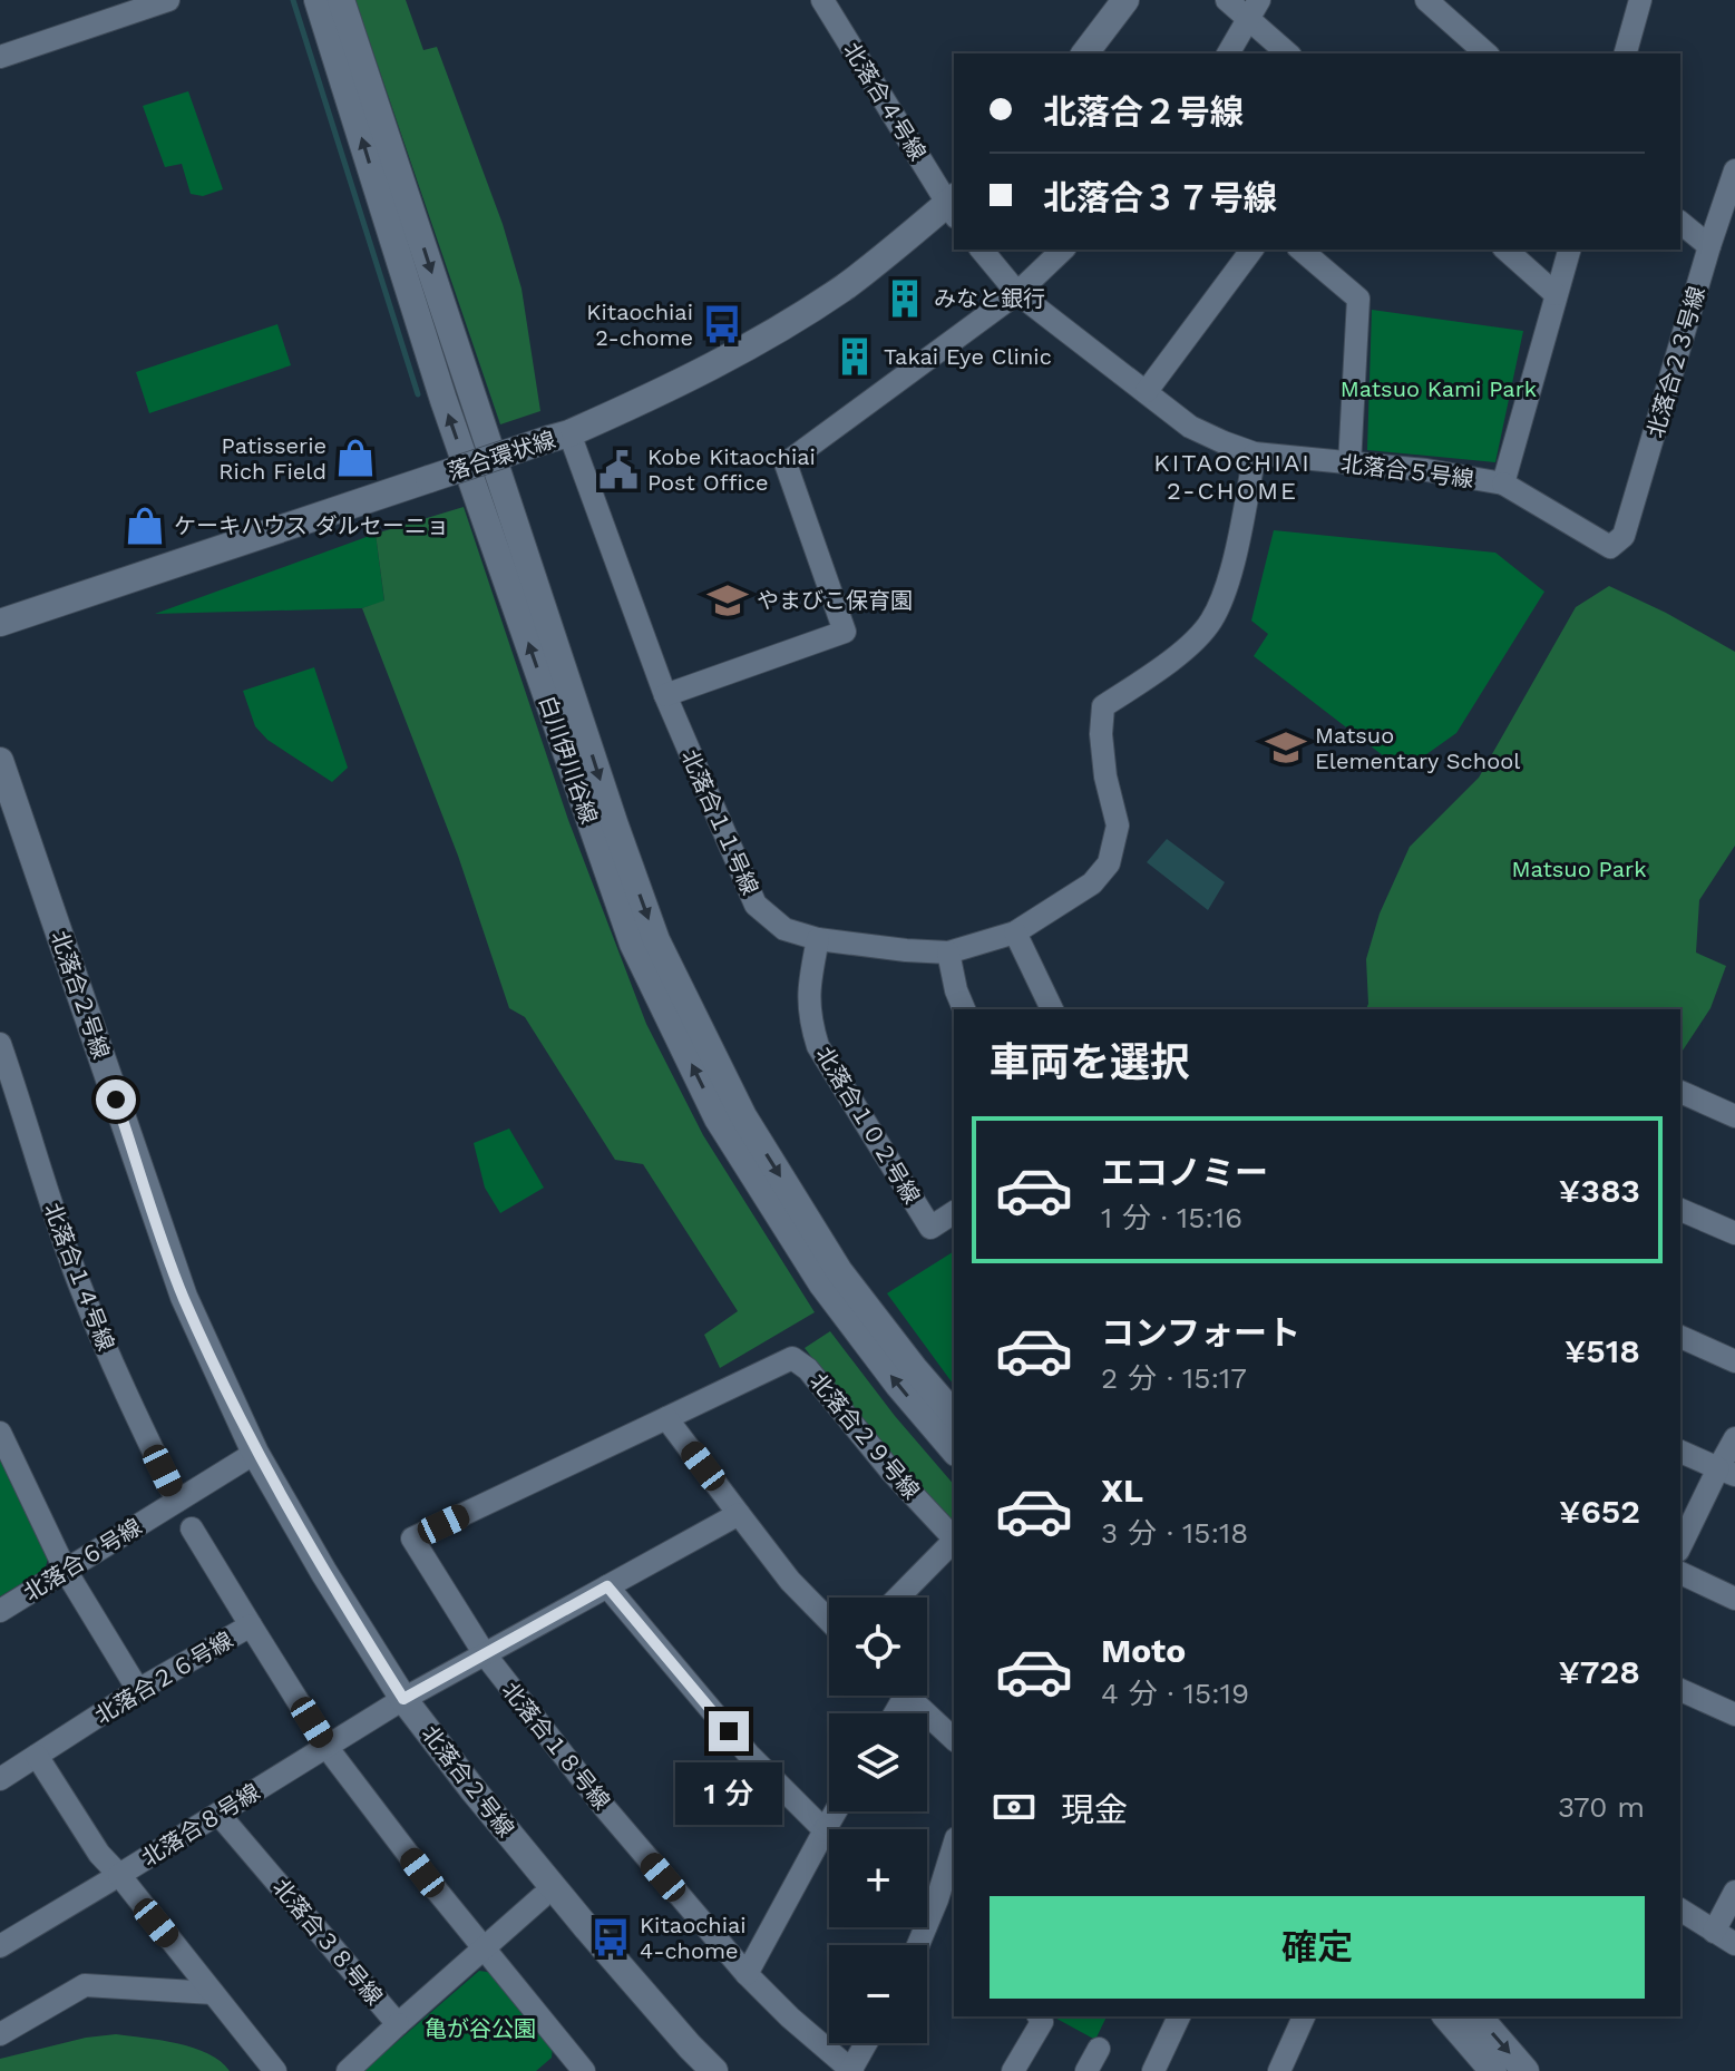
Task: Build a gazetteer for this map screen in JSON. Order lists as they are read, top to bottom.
{
  "streets": {
    "street": [
      "北落合４号線",
      "北落合２３号線",
      "落合環状線",
      "北落合５号線",
      "白川伊川谷線",
      "北落合１１号線",
      "北落合２号線",
      "北落合１０２号線",
      "北落合１４号線",
      "北落合２９号線",
      "北落合６号線",
      "北落合２６号線",
      "北落合１８号線",
      "北落合８号線",
      "北落合３８号線"
    ]
  },
  "crossings": [
    ["北落合４号線", "落合環状線"],
    ["北落合２３号線", "北落合５号線"],
    ["落合環状線", "北落合１１号線"],
    ["北落合５号線", "北落合１１号線"],
    ["北落合１１号線", "北落合１０２号線"],
    ["北落合２号線", "北落合６号線"],
    ["北落合２号線", "北落合８号線"],
    ["北落合１４号線", "北落合６号線"],
    ["北落合２９号線", "北落合１８号線"],
    ["北落合２６号線", "北落合８号線"],
    ["北落合２６号線", "北落合３８号線"],
    ["北落合１８号線", "北落合８号線"],
    ["北落合８号線", "北落合３８号線"]
  ],
  "districts": ["KITAOCHIAI 2-CHOME"],
  "parks": ["Matsuo Kami Park", "Matsuo Park", "亀が谷公園"],
  "places": {
    "building": ["みなと銀行", "Takai Eye Clinic"],
    "bus stop": ["Kitaochiai 2-chome", "Kitaochiai 4-chome"],
    "shop": ["Patisserie Rich Field", "ケーキハウス ダルセーニョ"],
    "public building": ["Kobe Kitaochiai Post Office"],
    "school or university": ["やまびこ保育園", "Matsuo Elementary School"]
  },
  "page": {
    "banner": ["北落合２号線", "北落合３７号線"],
    "heading": "車両を選択",
    "list": [
      {
        "name": "エコノミー",
        "note": "1 分 · 15:16",
        "value": "¥383"
      },
      {
        "name": "コンフォート",
        "note": "2 分 · 15:17",
        "value": "¥518"
      },
      {
        "name": "XL",
        "note": "3 分 · 15:18",
        "value": "¥652"
      },
      {
        "name": "Moto",
        "note": "4 分 · 15:19",
        "value": "¥728"
      }
    ],
    "map_buttons": ["+", "−"],
    "pay": ["現金", "370 m"],
    "bubble": "1 分",
    "buttons": "確定"
  }
}
